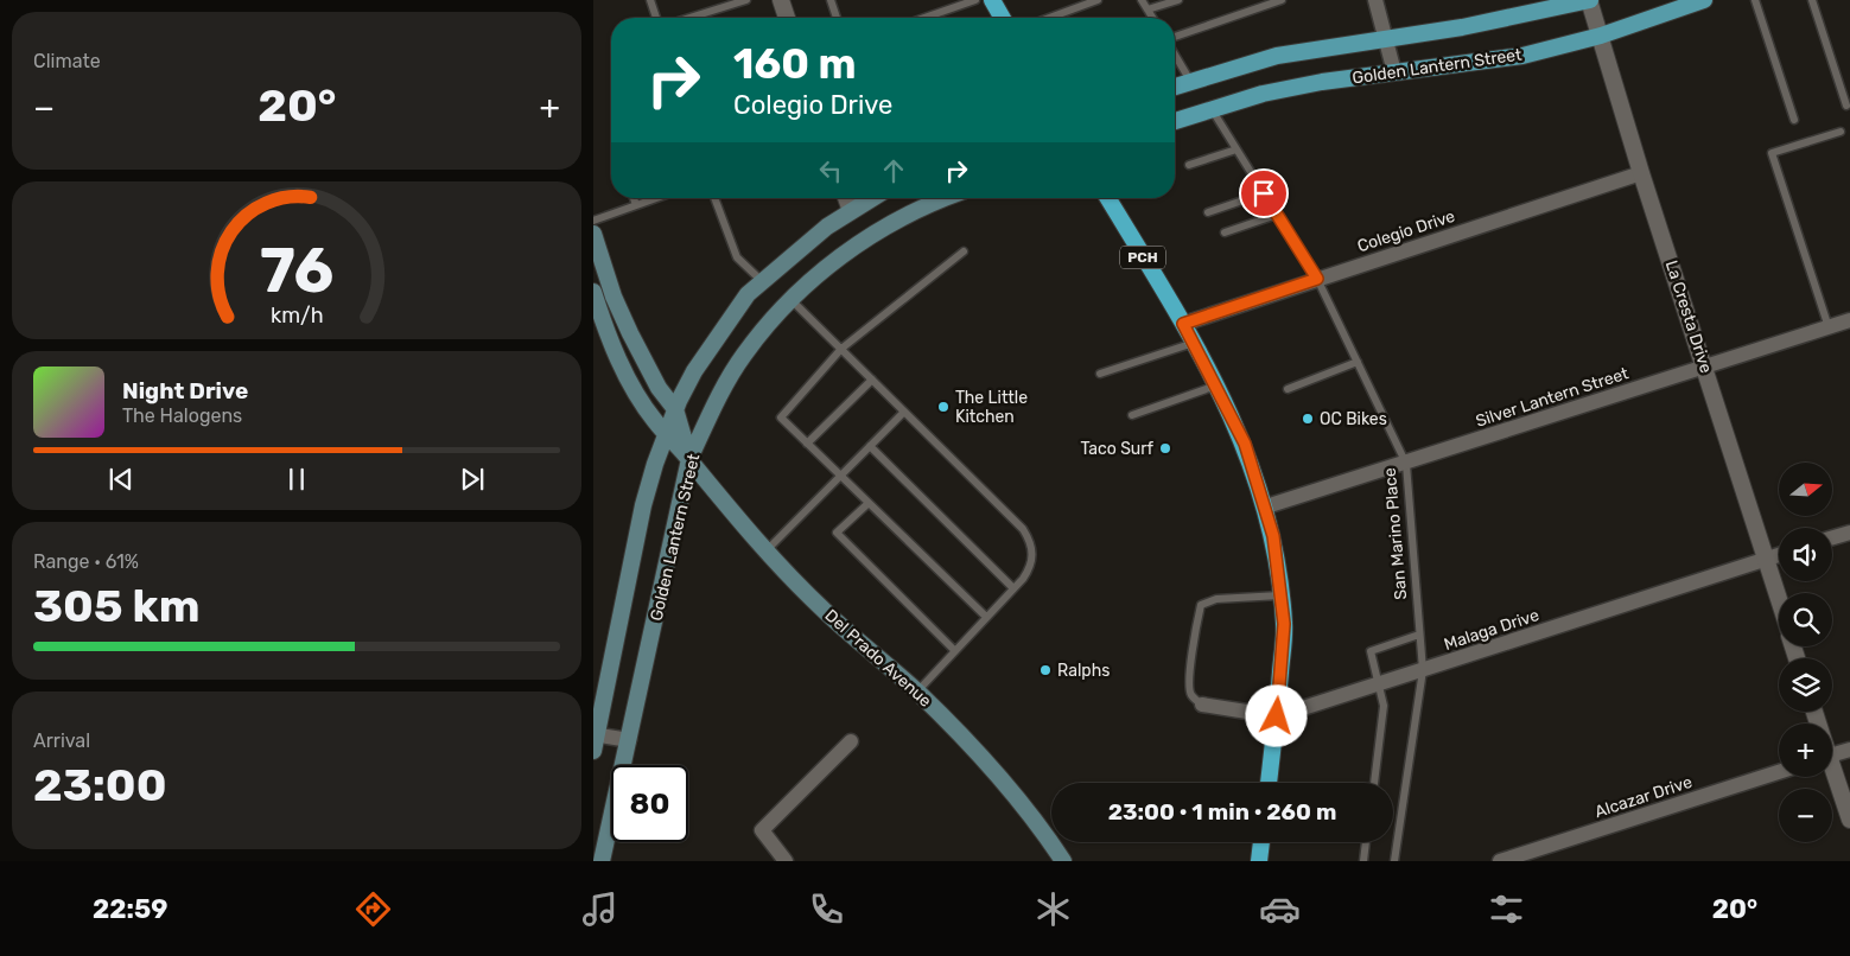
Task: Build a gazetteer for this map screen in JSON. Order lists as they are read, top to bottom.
{
  "streets": {
    "highway": ["PCH"],
    "main road": ["Golden Lantern Street", "Del Prado Avenue"],
    "street": [
      "Colegio Drive",
      "La Cresta Drive",
      "Silver Lantern Street",
      "Malaga Drive",
      "Alcazar Drive"
    ],
    "lane": ["San Marino Place"]
  },
  "crossings": [
    ["Golden Lantern Street", "La Cresta Drive"],
    ["Golden Lantern Street", "San Marino Place"],
    ["Golden Lantern Street", "Del Prado Avenue"],
    ["Colegio Drive", "PCH"],
    ["Colegio Drive", "La Cresta Drive"],
    ["Colegio Drive", "San Marino Place"],
    ["PCH", "Silver Lantern Street"],
    ["PCH", "Malaga Drive"],
    ["La Cresta Drive", "Silver Lantern Street"],
    ["La Cresta Drive", "Malaga Drive"],
    ["Silver Lantern Street", "San Marino Place"],
    ["San Marino Place", "Malaga Drive"]
  ],
  "places": [
    "The Little Kitchen",
    "OC Bikes",
    "Taco Surf",
    "Ralphs"
  ],
  "north": "right",
  "page": {
    "tile": [
      "Climate",
      ["Range · 61%", "305 km"],
      ["Arrival", "23:00"]
    ],
    "turn": ["160 m", "Colegio Drive"],
    "heat": ["−", "20°", "+"],
    "song": ["Night Drive", "The Halogens"],
    "map_buttons": ["+", "−"],
    "limit": "80",
    "trip": "23:00 · 1 min · 260 m",
    "tabs": ["22:59", "20°"],
    "gauge": ["76", "km/h"]
  }
}
